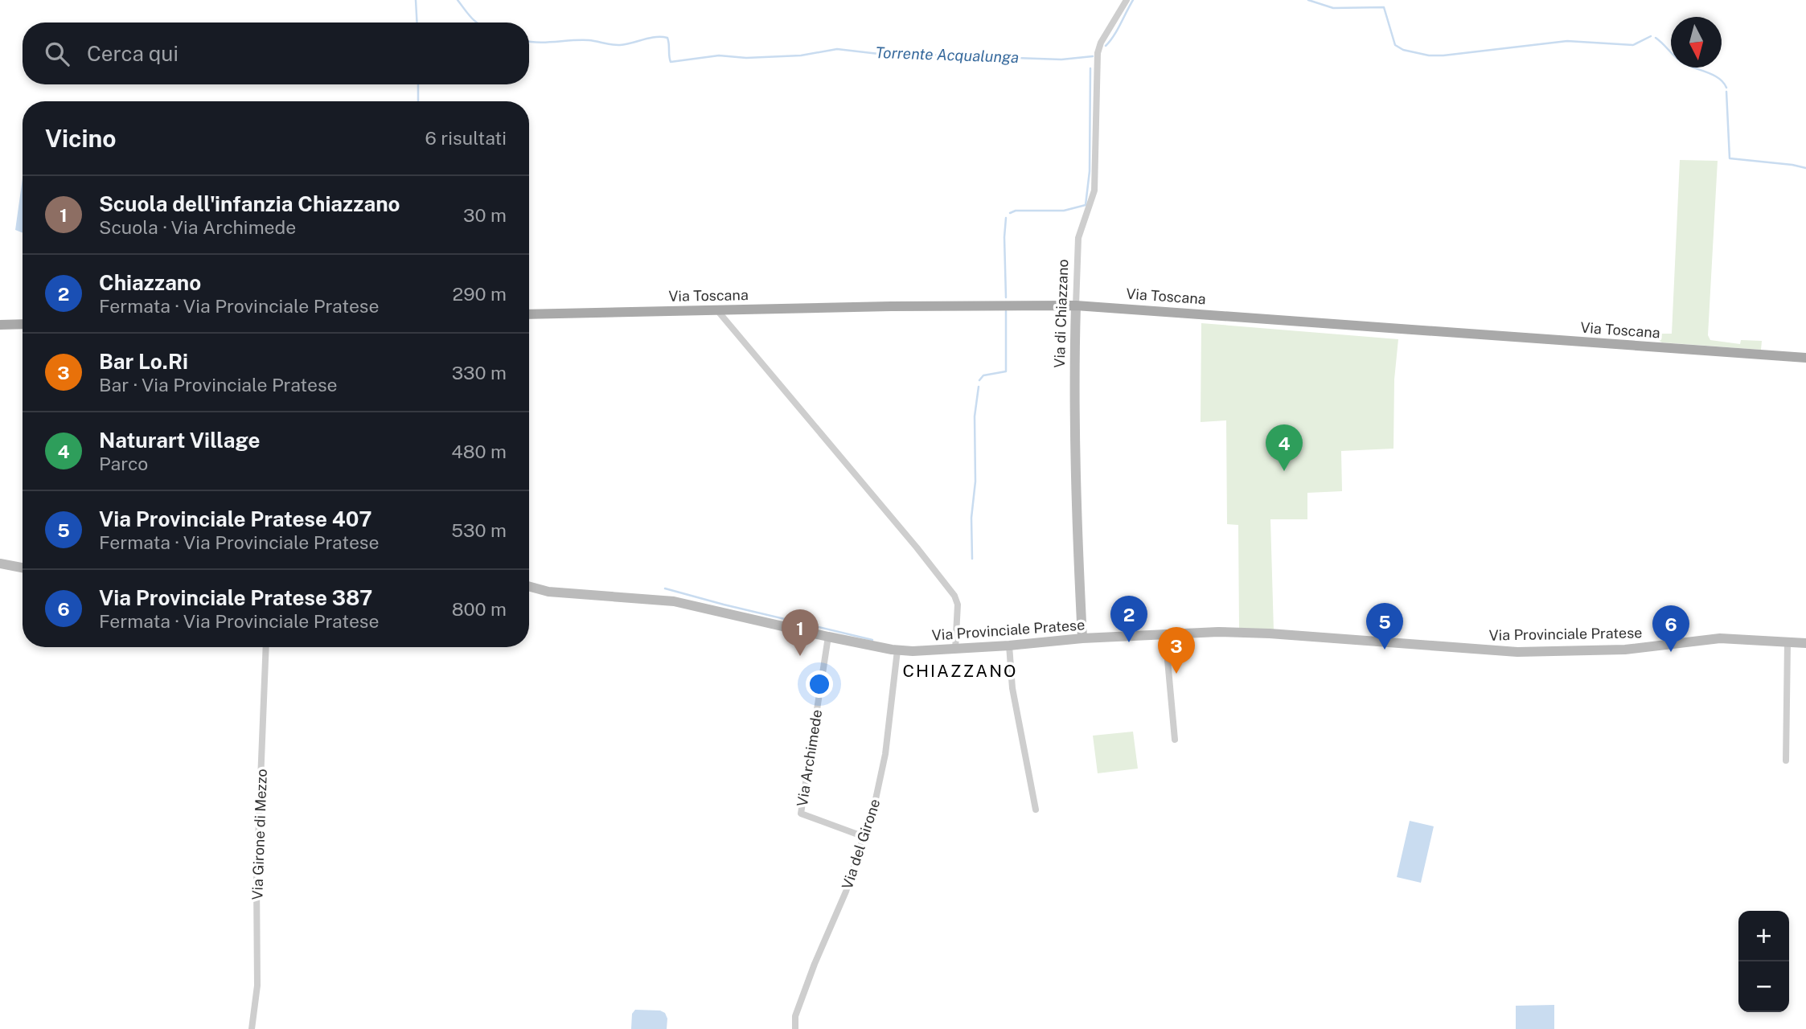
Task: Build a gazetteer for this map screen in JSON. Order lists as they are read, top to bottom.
{
  "streets": {
    "main road": ["Via Toscana"],
    "street": [
      "Via di Chiazzano",
      "Via Provinciale Pratese",
      "Via Archimede",
      "Via Girone di Mezzo",
      "Via del Girone"
    ]
  },
  "crossings": [
    ["Via Toscana", "Via di Chiazzano"],
    ["Via di Chiazzano", "Via Provinciale Pratese"],
    ["Via Provinciale Pratese", "Via Archimede"],
    ["Via Provinciale Pratese", "Via del Girone"],
    ["Via Archimede", "Via del Girone"]
  ],
  "districts": ["CHIAZZANO"],
  "water": ["Torrente Acqualunga"],
  "north": "bottom",
  "page": {
    "search": "Cerca qui",
    "heading": ["Vicino", "6 risultati"],
    "list": [
      {
        "mark": "1",
        "name": "Scuola dell'infanzia Chiazzano",
        "note": "Scuola · Via Archimede",
        "value": "30 m"
      },
      {
        "mark": "2",
        "name": "Chiazzano",
        "note": "Fermata · Via Provinciale Pratese",
        "value": "290 m"
      },
      {
        "mark": "3",
        "name": "Bar Lo.Ri",
        "note": "Bar · Via Provinciale Pratese",
        "value": "330 m"
      },
      {
        "mark": "4",
        "name": "Naturart Village",
        "note": "Parco",
        "value": "480 m"
      },
      {
        "mark": "5",
        "name": "Via Provinciale Pratese 407",
        "note": "Fermata · Via Provinciale Pratese",
        "value": "530 m"
      },
      {
        "mark": "6",
        "name": "Via Provinciale Pratese 387",
        "note": "Fermata · Via Provinciale Pratese",
        "value": "800 m"
      }
    ],
    "pins": [
      "4",
      "2",
      "5",
      "6",
      "1",
      "3"
    ],
    "map_buttons": ["+", "−"]
  }
}
